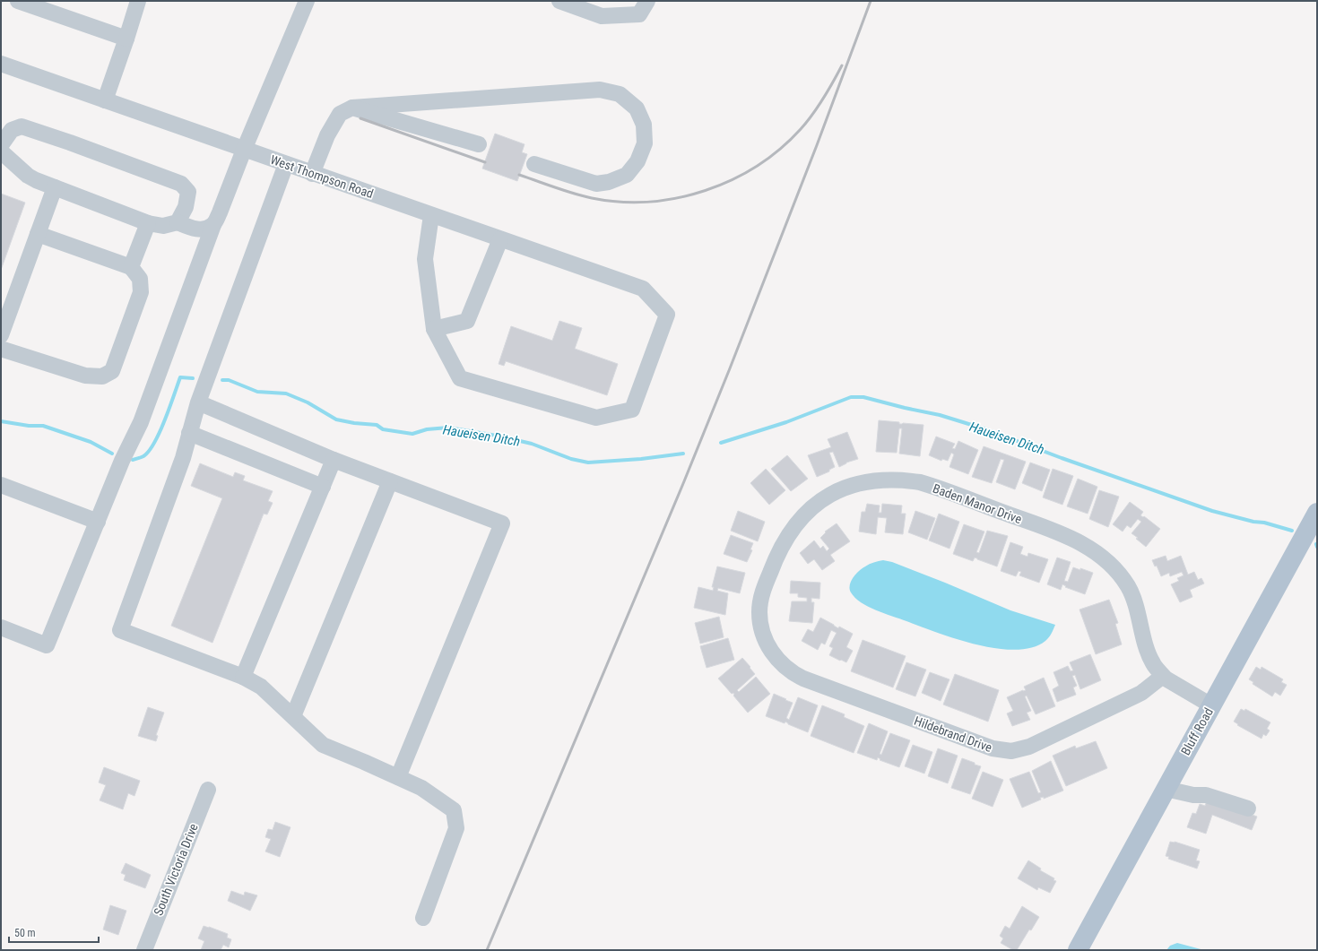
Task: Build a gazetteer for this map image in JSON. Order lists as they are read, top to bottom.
{
  "streets": {
    "main road": ["Bluff Road"],
    "street": [
      "West Thompson Road",
      "Baden Manor Drive",
      "Hildebrand Drive",
      "South Victoria Drive"
    ]
  },
  "crossings": [
    ["Baden Manor Drive", "Bluff Road"],
    ["Baden Manor Drive", "Hildebrand Drive"]
  ],
  "water": ["Haueisen Ditch"],
  "scale_bar": "50 m"
}
